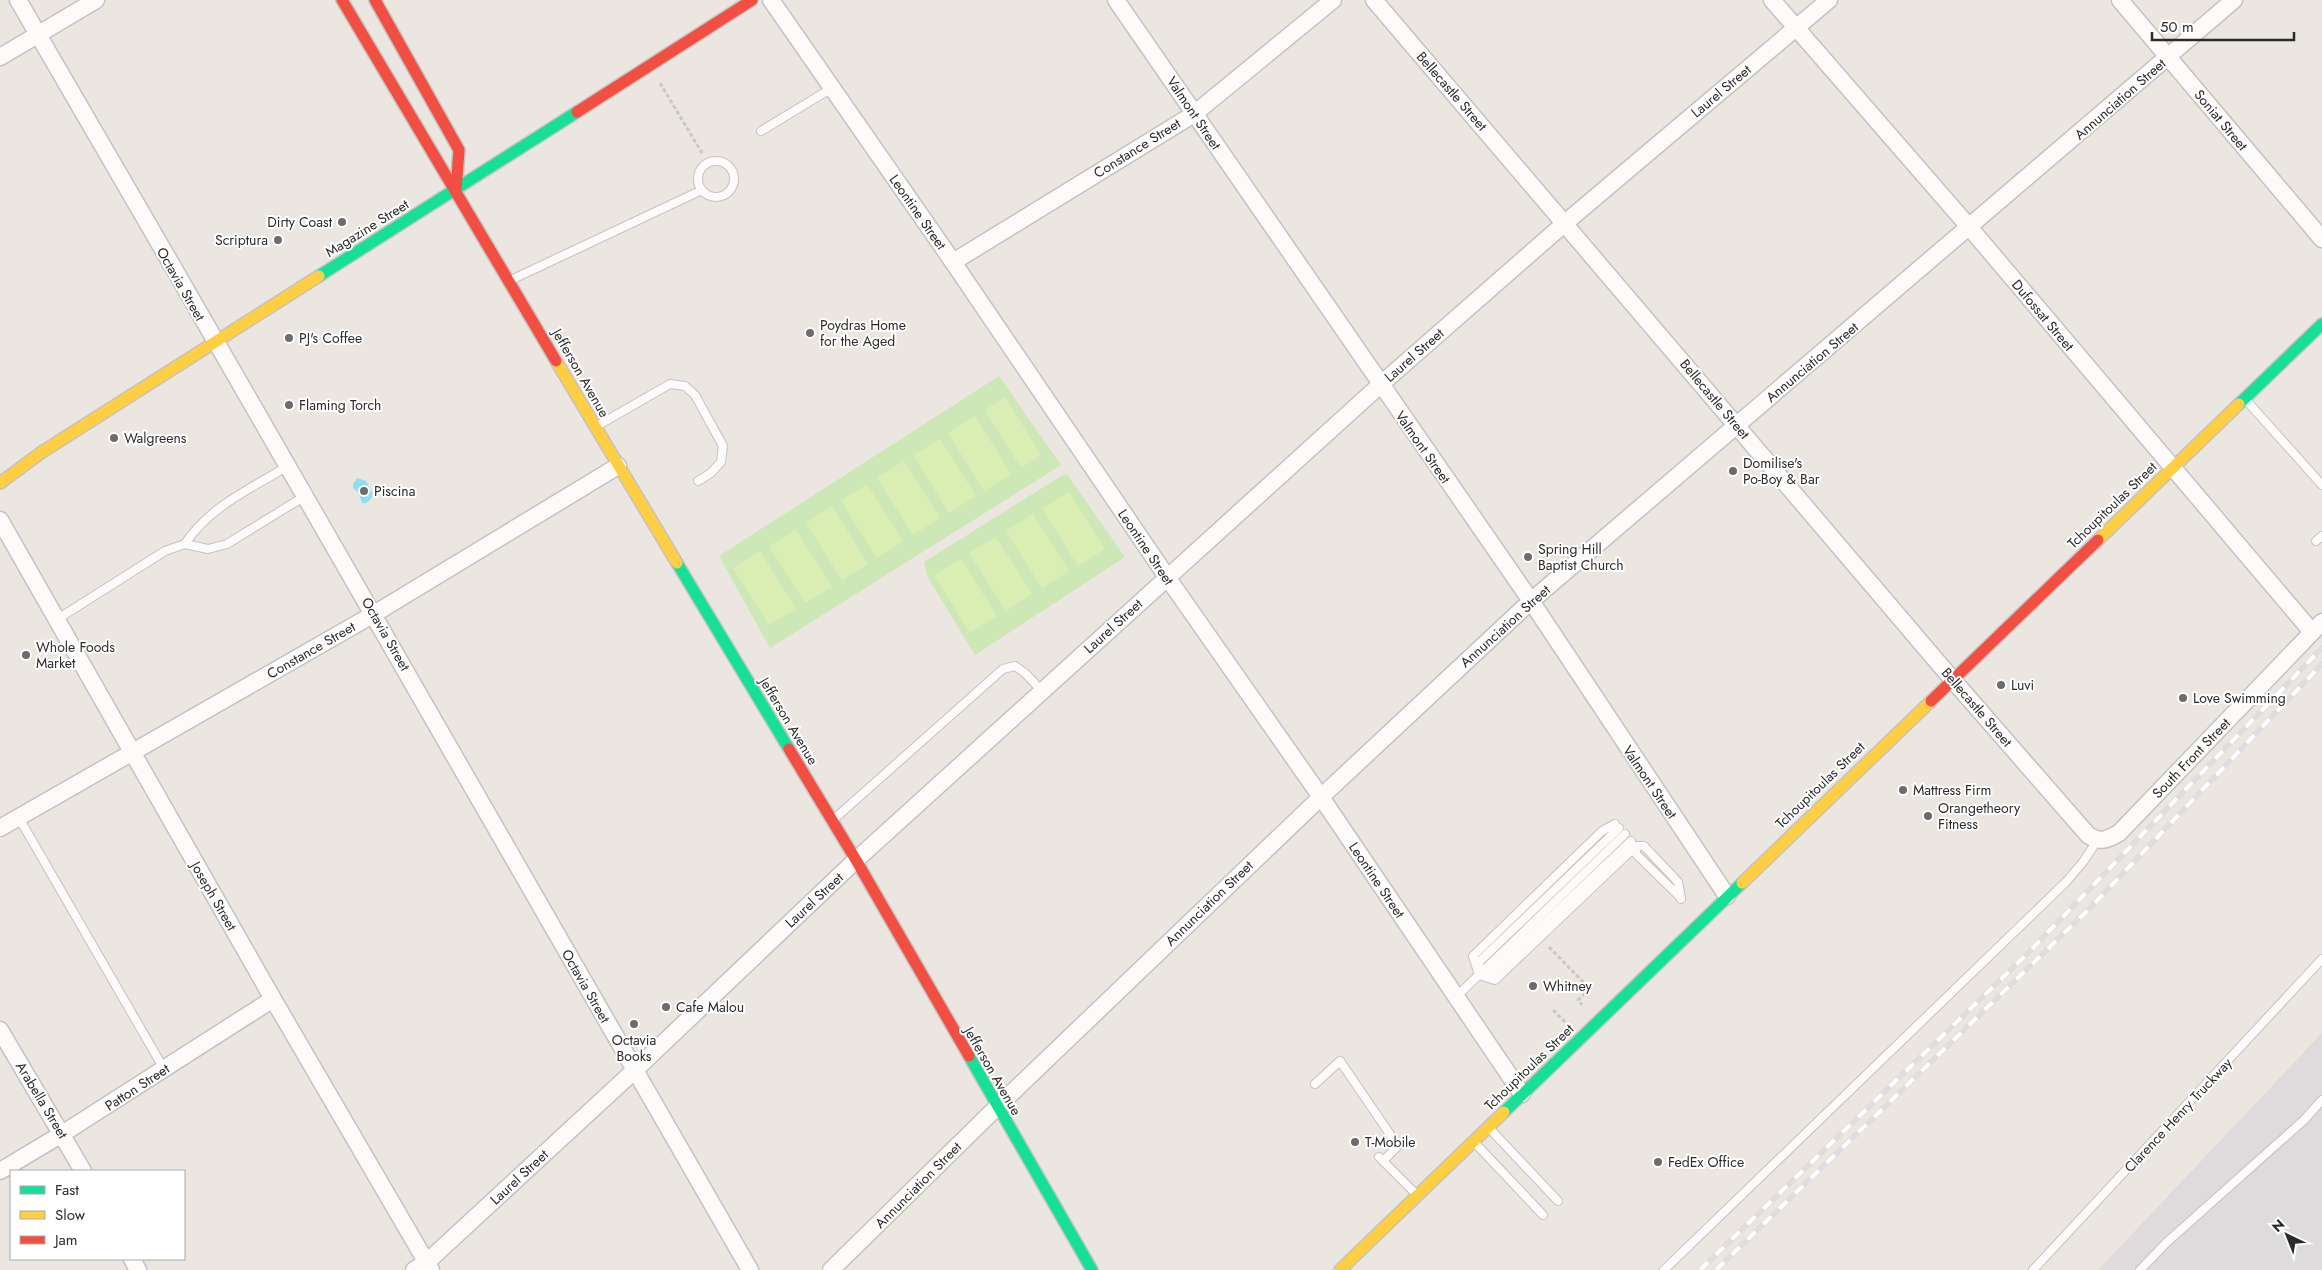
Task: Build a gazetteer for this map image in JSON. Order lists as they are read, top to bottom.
{
  "streets": {
    "street": [
      "Bellecastle Street",
      "Laurel Street",
      "Annunciation Street",
      "Valmont Street",
      "Soniat Street",
      "Constance Street",
      "Leontine Street",
      "Magazine Street",
      "Octavia Street",
      "Dufossat Street",
      "Jefferson Avenue",
      "Tchoupitoulas Street",
      "South Front Street",
      "Joseph Street",
      "Patton Street",
      "Arabella Street"
    ],
    "lane": ["Clarence Henry Truckway"]
  },
  "crossings": [
    ["Bellecastle Street", "Laurel Street"],
    ["Bellecastle Street", "Annunciation Street"],
    ["Bellecastle Street", "Tchoupitoulas Street"],
    ["Bellecastle Street", "South Front Street"],
    ["Laurel Street", "Valmont Street"],
    ["Laurel Street", "Leontine Street"],
    ["Laurel Street", "Octavia Street"],
    ["Laurel Street", "Dufossat Street"],
    ["Laurel Street", "Jefferson Avenue"],
    ["Laurel Street", "Joseph Street"],
    ["Annunciation Street", "Valmont Street"],
    ["Annunciation Street", "Soniat Street"],
    ["Annunciation Street", "Leontine Street"],
    ["Annunciation Street", "Dufossat Street"],
    ["Annunciation Street", "Jefferson Avenue"],
    ["Valmont Street", "Constance Street"],
    ["Valmont Street", "Tchoupitoulas Street"],
    ["Constance Street", "Leontine Street"],
    ["Constance Street", "Octavia Street"],
    ["Constance Street", "Jefferson Avenue"],
    ["Constance Street", "Joseph Street"],
    ["Leontine Street", "Tchoupitoulas Street"],
    ["Magazine Street", "Octavia Street"],
    ["Magazine Street", "Jefferson Avenue"],
    ["Dufossat Street", "Tchoupitoulas Street"],
    ["Dufossat Street", "South Front Street"],
    ["Joseph Street", "Patton Street"],
    ["Patton Street", "Arabella Street"]
  ],
  "places": [
    "Dirty Coast",
    "Scriptura",
    "Poydras Home for the Aged",
    "PJ's Coffee",
    "Flaming Torch",
    "Walgreens",
    "Domilise's Po-Boy & Bar",
    "Piscina",
    "Spring Hill Baptist Church",
    "Whole Foods Market",
    "Luvi",
    "Love Swimming",
    "Mattress Firm",
    "Orangetheory Fitness",
    "Whitney",
    "Cafe Malou",
    "Octavia Books",
    "T-Mobile",
    "FedEx Office"
  ],
  "legend": ["Fast", "Slow", "Jam"],
  "scale_bar": "50 m",
  "north": "top left"
}
